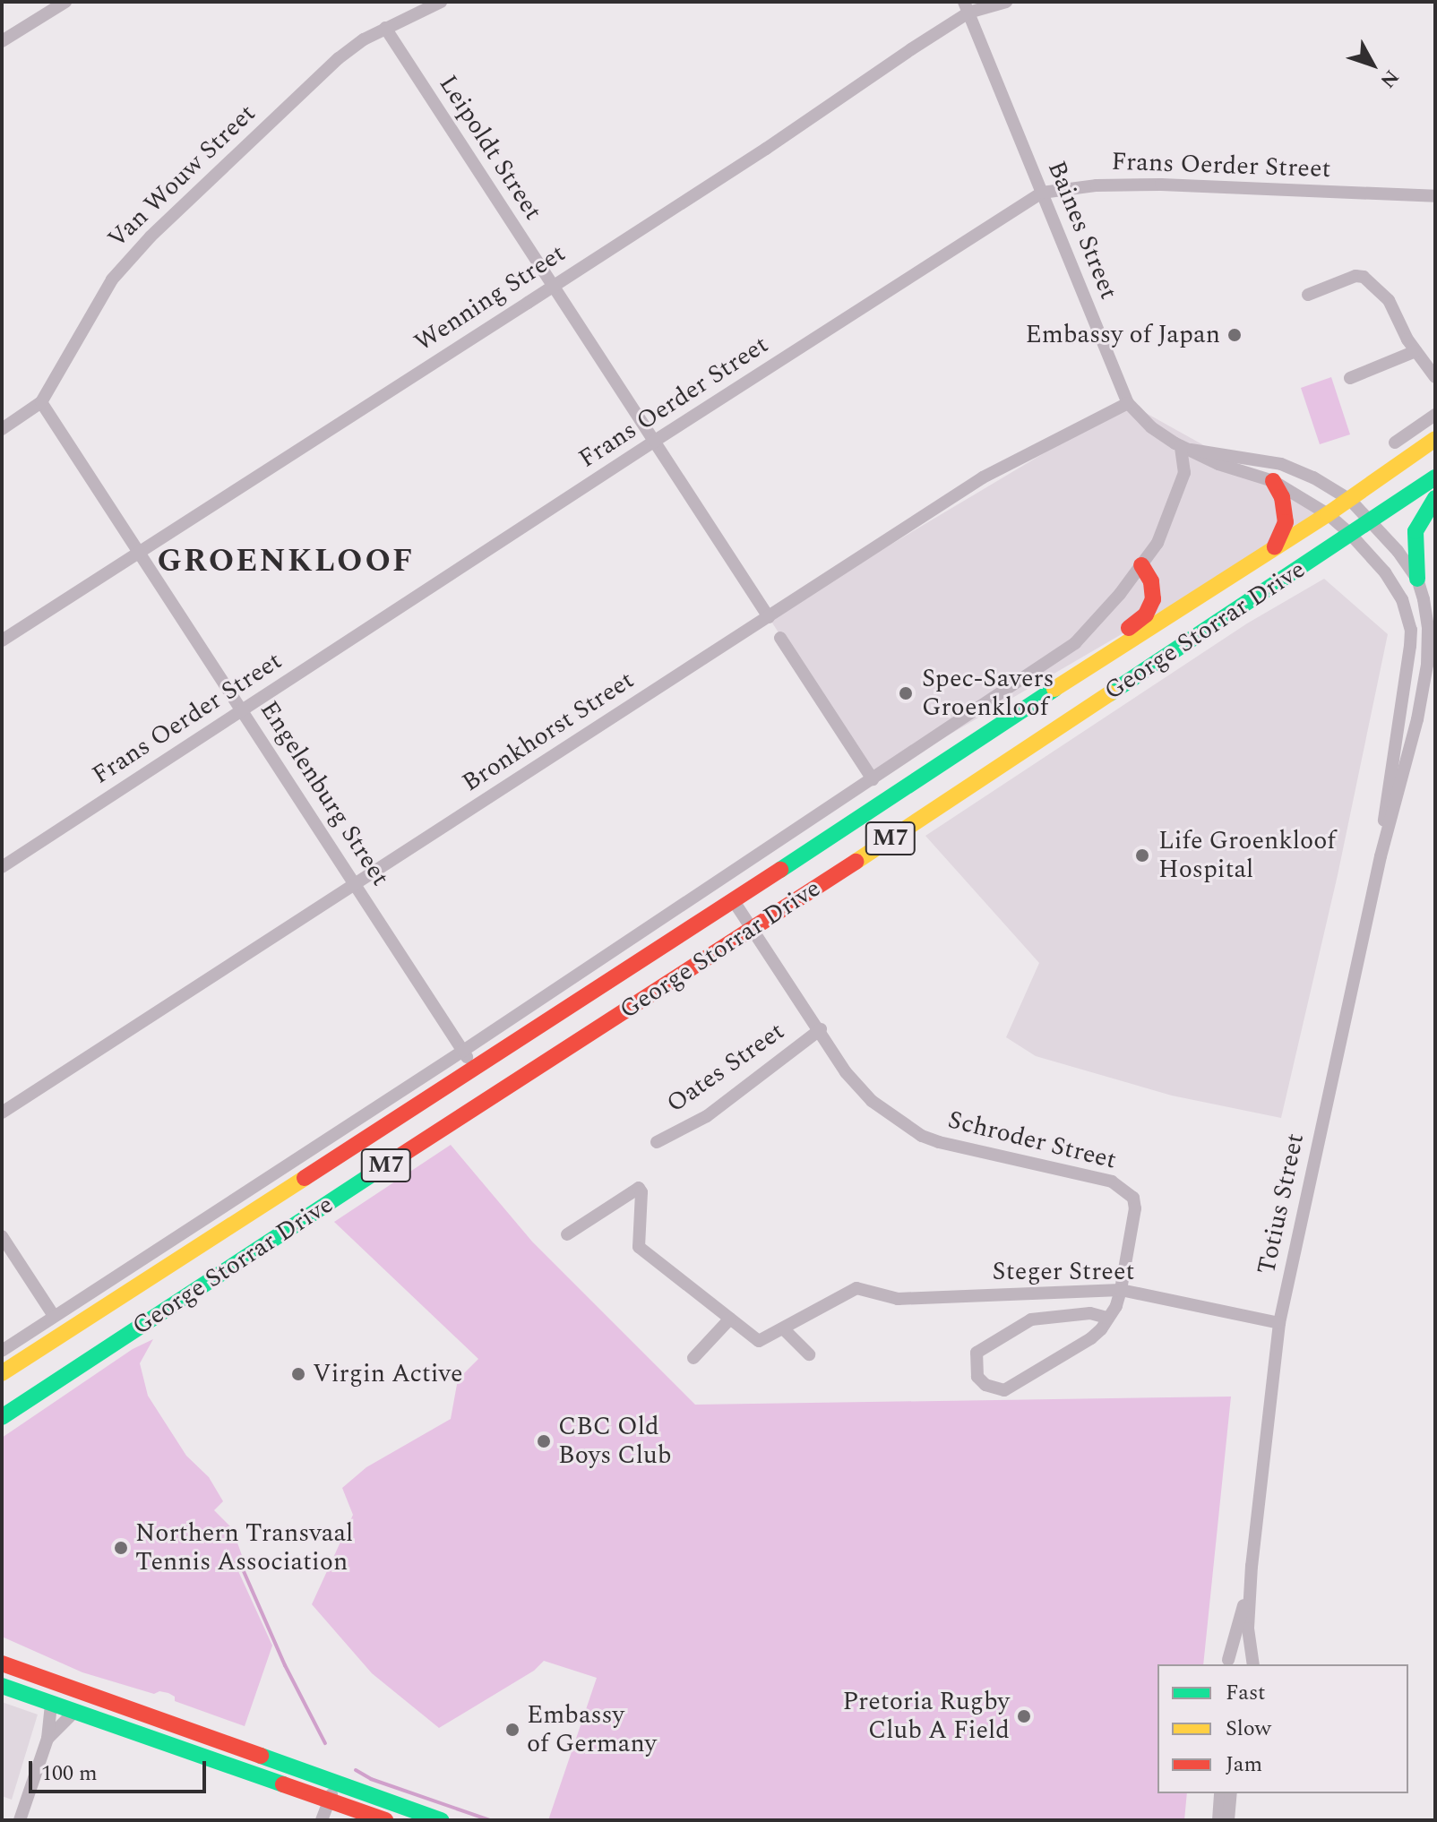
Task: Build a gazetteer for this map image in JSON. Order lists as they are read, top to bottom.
{
  "streets": {
    "main road": ["George Storrar Drive", "M7"],
    "street": [
      "Leipoldt Street",
      "Frans Oerder Street",
      "Van Wouw Street",
      "Baines Street",
      "Wenning Street",
      "Bronkhorst Street",
      "Engelenburg Street",
      "Oates Street",
      "Schroder Street",
      "Totius Street",
      "Steger Street"
    ]
  },
  "crossings": [
    ["Leipoldt Street", "Frans Oerder Street"],
    ["Leipoldt Street", "Van Wouw Street"],
    ["Leipoldt Street", "Wenning Street"],
    ["Leipoldt Street", "Bronkhorst Street"],
    ["Frans Oerder Street", "Baines Street"],
    ["Frans Oerder Street", "Engelenburg Street"],
    ["Van Wouw Street", "Engelenburg Street"],
    ["Baines Street", "Wenning Street"],
    ["Baines Street", "George Storrar Drive"],
    ["Baines Street", "Bronkhorst Street"],
    ["Baines Street", "Totius Street"],
    ["Wenning Street", "Engelenburg Street"],
    ["George Storrar Drive", "Engelenburg Street"],
    ["George Storrar Drive", "Schroder Street"],
    ["George Storrar Drive", "Totius Street"],
    ["Bronkhorst Street", "Engelenburg Street"],
    ["Oates Street", "Schroder Street"],
    ["Schroder Street", "Steger Street"],
    ["Totius Street", "Steger Street"]
  ],
  "districts": ["GROENKLOOF"],
  "places": [
    "Embassy of Japan",
    "Spec-Savers Groenkloof",
    "Life Groenkloof Hospital",
    "Virgin Active",
    "CBC Old Boys Club",
    "Northern Transvaal Tennis Association",
    "Pretoria Rugby Club A Field",
    "Embassy of Germany"
  ],
  "legend": ["Fast", "Slow", "Jam"],
  "scale_bar": "100 m",
  "north": "bottom right"
}
